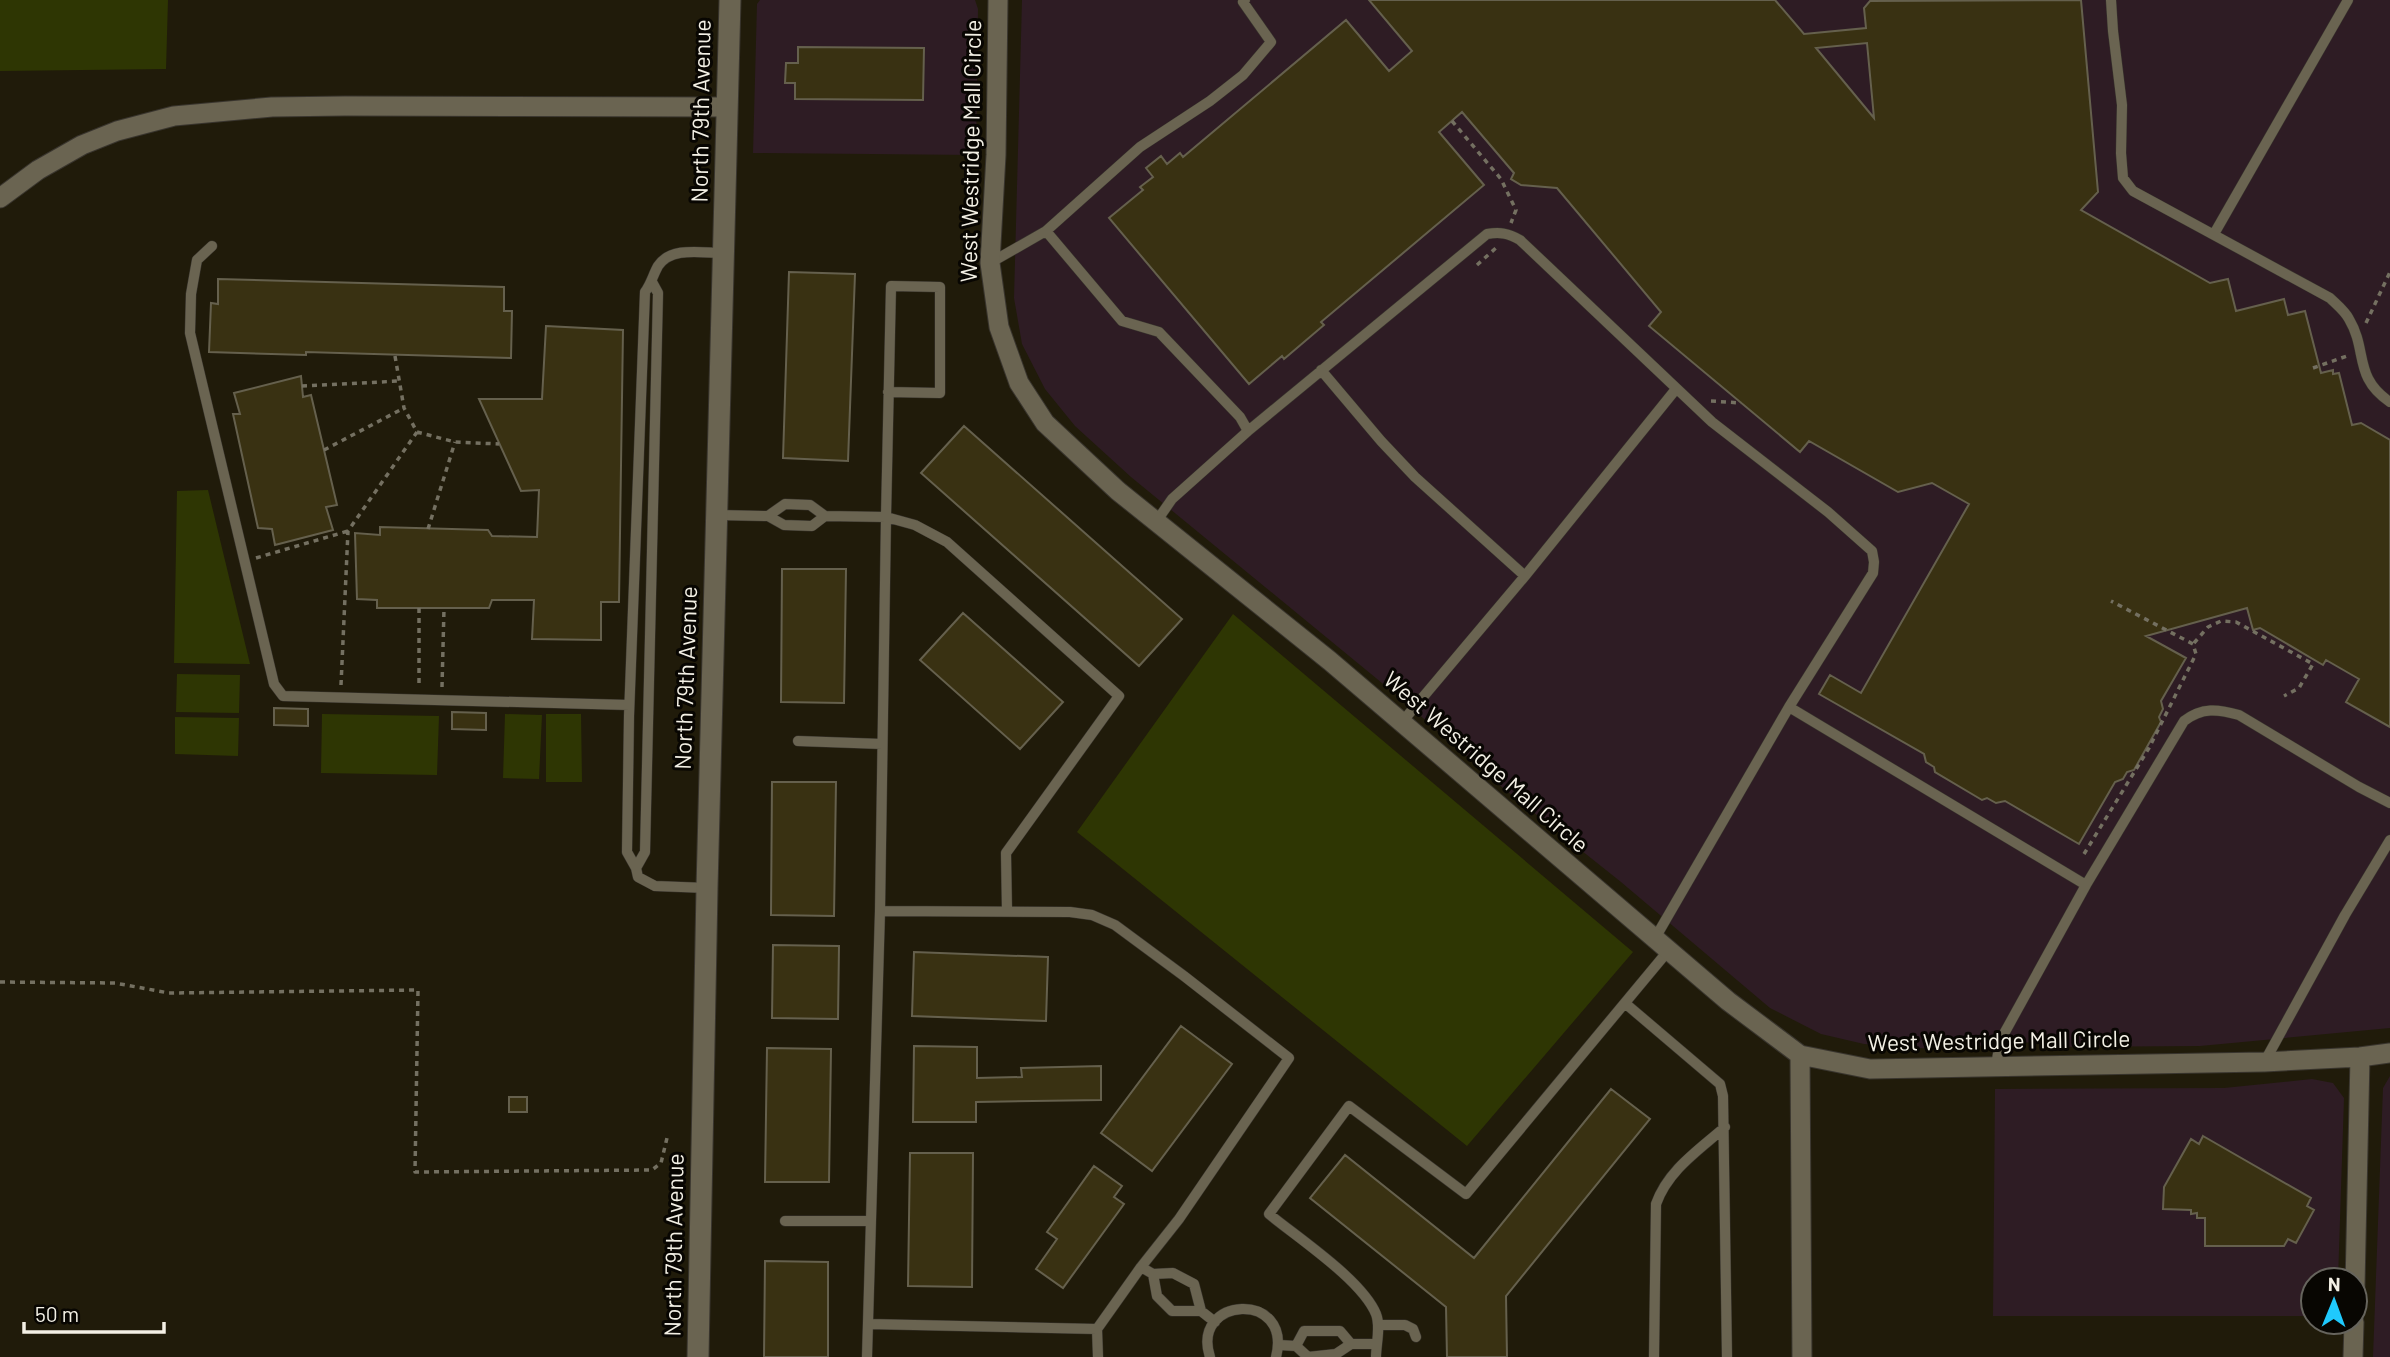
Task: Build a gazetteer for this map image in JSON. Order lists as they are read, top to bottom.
{
  "streets": {
    "street": ["North 79th Avenue", "West Westridge Mall Circle"]
  },
  "scale_bar": "50 m",
  "north": "top"
}
